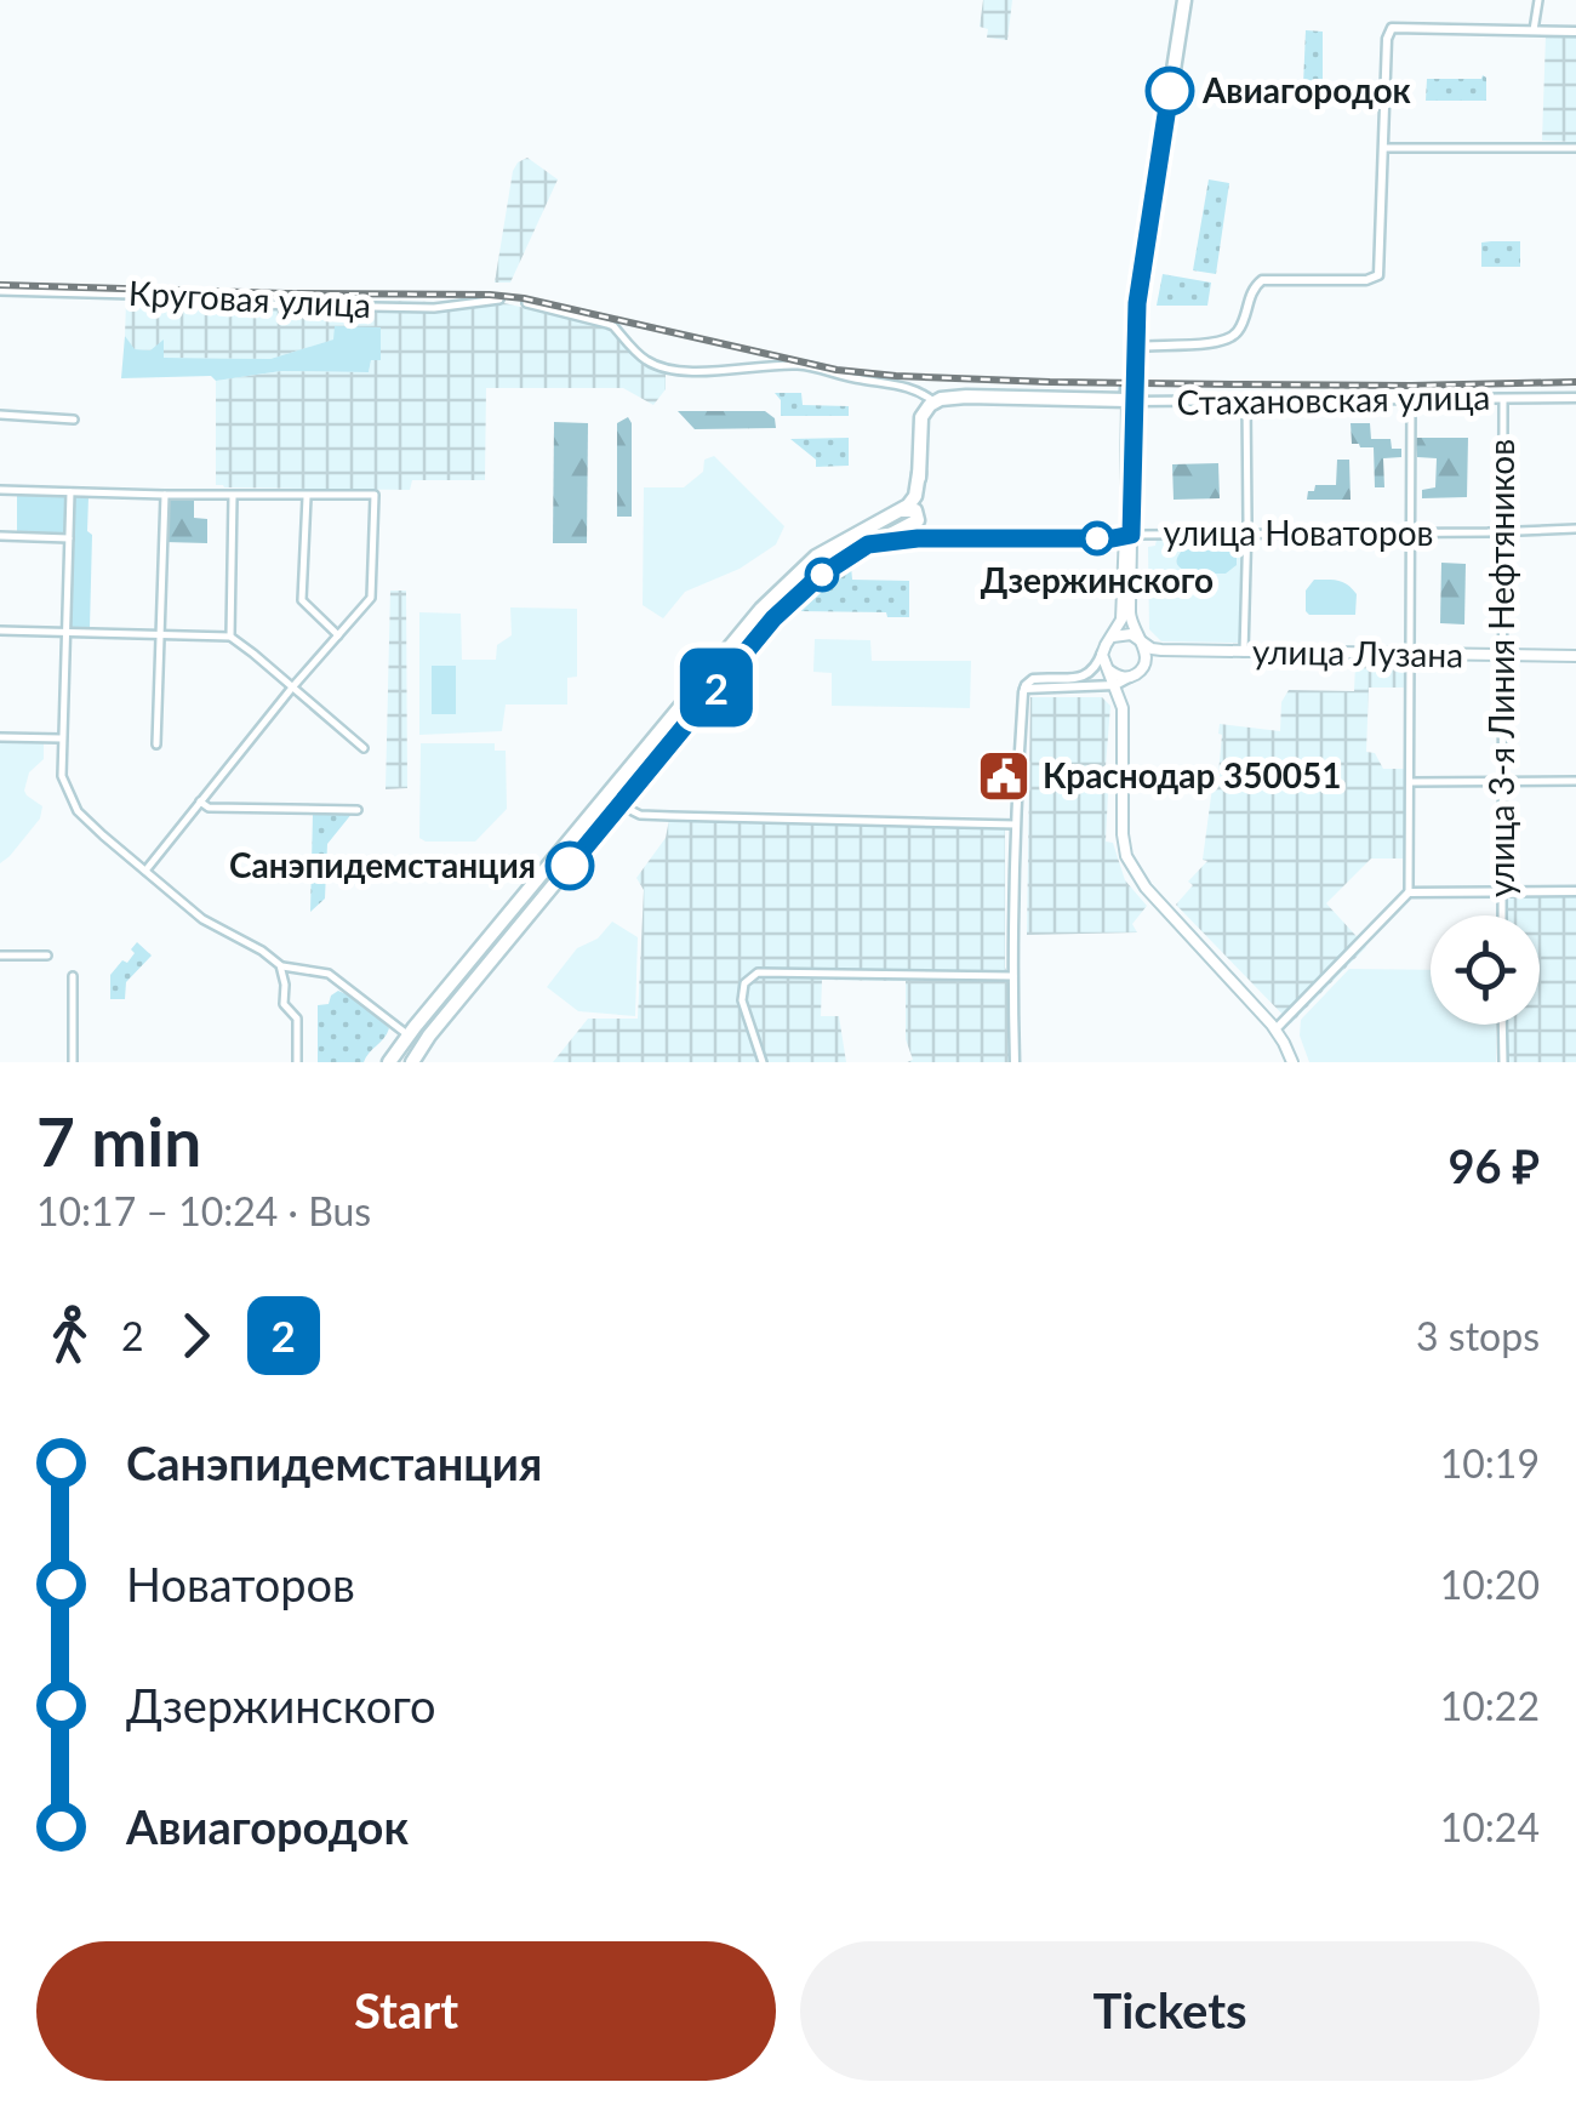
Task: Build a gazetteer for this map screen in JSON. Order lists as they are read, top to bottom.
{
  "streets": {
    "main road": ["Стахановская улица", "улица Новаторов", "улица Лузана"],
    "street": ["Круговая улица", "улица 3-я Линия Нефтяников"]
  },
  "crossings": [
    ["Стахановская улица", "улица 3-я Линия Нефтяников"],
    ["улица Новаторов", "улица 3-я Линия Нефтяников"],
    ["улица Лузана", "улица 3-я Линия Нефтяников"]
  ],
  "places": {
    "other": ["Авиагородок", "Дзержинского", "Санэпидемстанция"],
    "public building": ["Краснодар 350051"]
  },
  "lines": ["bus line 2"],
  "page": {
    "on_map": "2",
    "heading": ["7 min", "10:17 – 10:24 · Bus", "96 ₽"],
    "legs": ["2", "2", "3 stops"],
    "list": [
      {
        "name": "Санэпидемстанция",
        "value": "10:19"
      },
      {
        "name": "Новаторов",
        "value": "10:20"
      },
      {
        "name": "Дзержинского",
        "value": "10:22"
      },
      {
        "name": "Авиагородок",
        "value": "10:24"
      }
    ],
    "buttons": ["Start", "Tickets"]
  }
}
